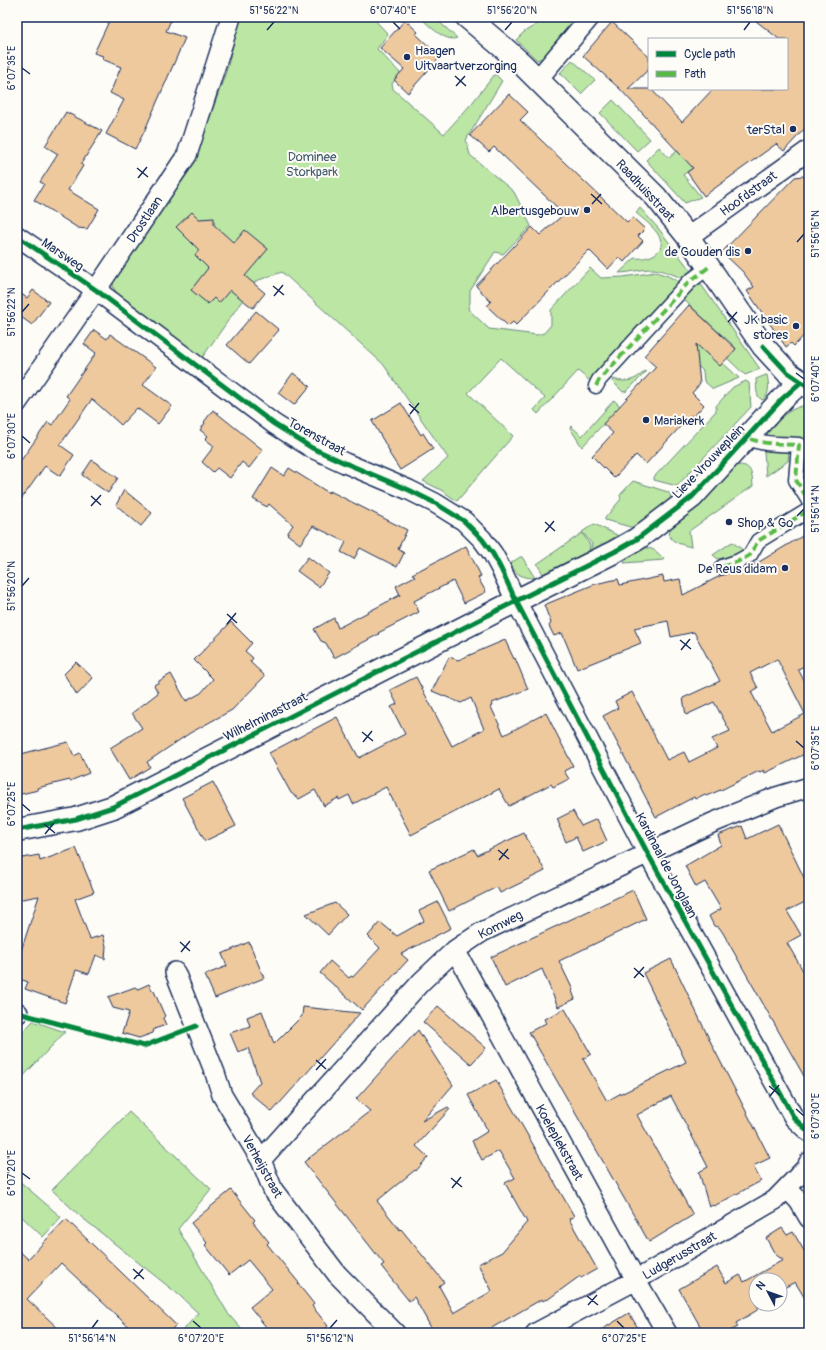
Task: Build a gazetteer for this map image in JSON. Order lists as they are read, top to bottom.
{
  "streets": {
    "street": [
      "Raadhuisstraat",
      "Hoofdstraat",
      "Drostlaan",
      "Marsweg",
      "Torenstraat",
      "Lieve Vrouweplein",
      "Wilhelminastraat",
      "Kardinaal de Jonglaan",
      "Komweg",
      "Koeleplekstraat",
      "Verheijstraat",
      "Ludgerusstraat"
    ]
  },
  "crossings": [
    ["Raadhuisstraat", "Hoofdstraat"],
    ["Raadhuisstraat", "Lieve Vrouweplein"],
    ["Drostlaan", "Marsweg"],
    ["Drostlaan", "Torenstraat"],
    ["Marsweg", "Torenstraat"],
    ["Torenstraat", "Lieve Vrouweplein"],
    ["Torenstraat", "Wilhelminastraat"],
    ["Torenstraat", "Kardinaal de Jonglaan"],
    ["Lieve Vrouweplein", "Wilhelminastraat"],
    ["Lieve Vrouweplein", "Kardinaal de Jonglaan"],
    ["Wilhelminastraat", "Kardinaal de Jonglaan"],
    ["Kardinaal de Jonglaan", "Komweg"],
    ["Komweg", "Koeleplekstraat"],
    ["Komweg", "Verheijstraat"],
    ["Koeleplekstraat", "Ludgerusstraat"]
  ],
  "parks": ["Dominee Storkpark"],
  "places": [
    "Haagen Uitvaartverzorging",
    "terStal",
    "Albertusgebouw",
    "de Gouden dis",
    "JK basic stores",
    "Mariakerk",
    "Shop & Go",
    "De Reus didam"
  ],
  "legend": ["Cycle path", "Path"],
  "north": "top left",
  "coordinates": [
    "51°56'22\"N",
    "6°07'40\"E",
    "51°56'20\"N",
    "51°56'18\"N",
    "6°07'35\"E",
    "51°56'16\"N",
    "6°07'30\"E",
    "51°56'14\"N",
    "6°07'25\"E",
    "6°07'20\"E",
    "51°56'12\"N"
  ]
}
